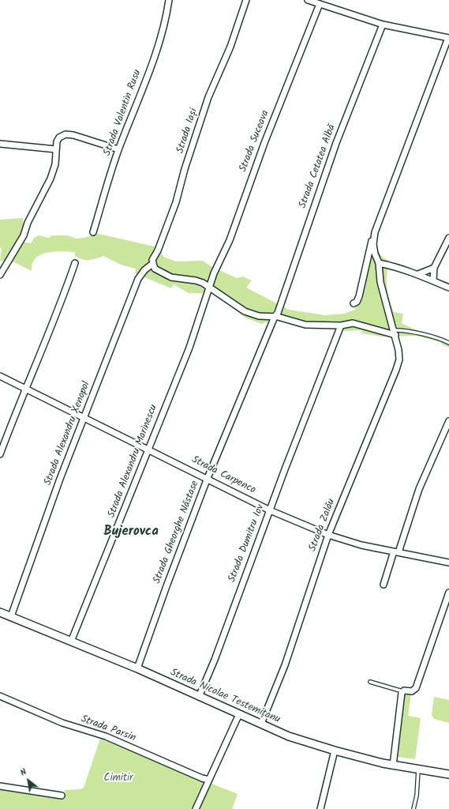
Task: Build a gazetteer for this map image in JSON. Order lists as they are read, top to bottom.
{
  "streets": {
    "street": [
      "Strada Valentin Rusu",
      "Strada Iași",
      "Strada Suceava",
      "Strada Cetatea Albă",
      "Strada Alexandru Xenopol",
      "Strada Alexandru Marinescu",
      "Strada Carpenco",
      "Strada Zalău",
      "Strada Gheorghe Năstase",
      "Strada Dumitru Iov",
      "Strada Nicolae Testemițanu",
      "Strada Parsin"
    ]
  },
  "crossings": [
    ["Strada Iași", "Strada Alexandru Xenopol"],
    ["Strada Suceava", "Strada Alexandru Marinescu"],
    ["Strada Cetatea Albă", "Strada Gheorghe Năstase"],
    ["Strada Alexandru Xenopol", "Strada Carpenco"],
    ["Strada Alexandru Xenopol", "Strada Nicolae Testemițanu"],
    ["Strada Alexandru Marinescu", "Strada Carpenco"],
    ["Strada Alexandru Marinescu", "Strada Nicolae Testemițanu"],
    ["Strada Carpenco", "Strada Zalău"],
    ["Strada Carpenco", "Strada Gheorghe Năstase"],
    ["Strada Carpenco", "Strada Dumitru Iov"],
    ["Strada Zalău", "Strada Nicolae Testemițanu"],
    ["Strada Gheorghe Năstase", "Strada Nicolae Testemițanu"],
    ["Strada Dumitru Iov", "Strada Nicolae Testemițanu"]
  ],
  "districts": ["Bujerovca"],
  "parks": ["Cimitir"],
  "north": "top left"
}
